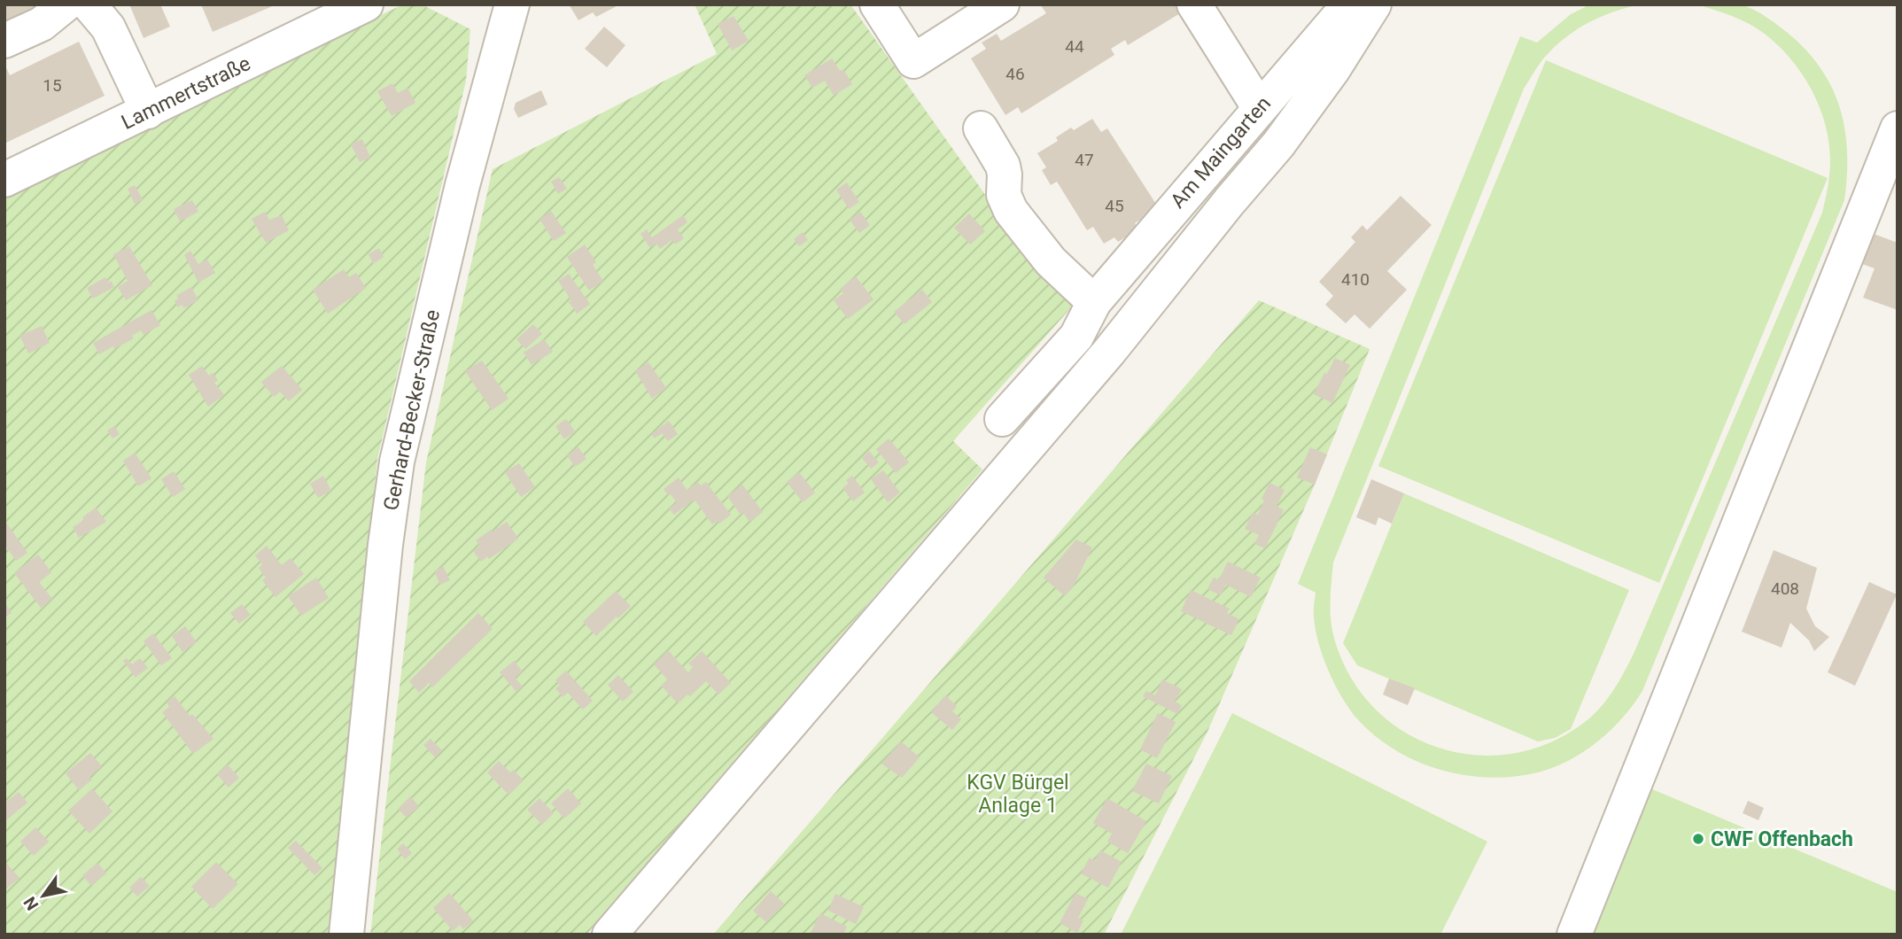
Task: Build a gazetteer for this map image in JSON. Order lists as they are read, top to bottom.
{
  "streets": {
    "street": ["Lammertstraße", "Am Maingarten", "Gerhard-Becker-Straße"]
  },
  "parks": ["KGV Bürgel Anlage 1"],
  "places": ["CWF Offenbach"],
  "house_numbers": [
    "44",
    "46",
    "15",
    "47",
    "45",
    "410",
    "408"
  ],
  "north": "bottom left"
}
